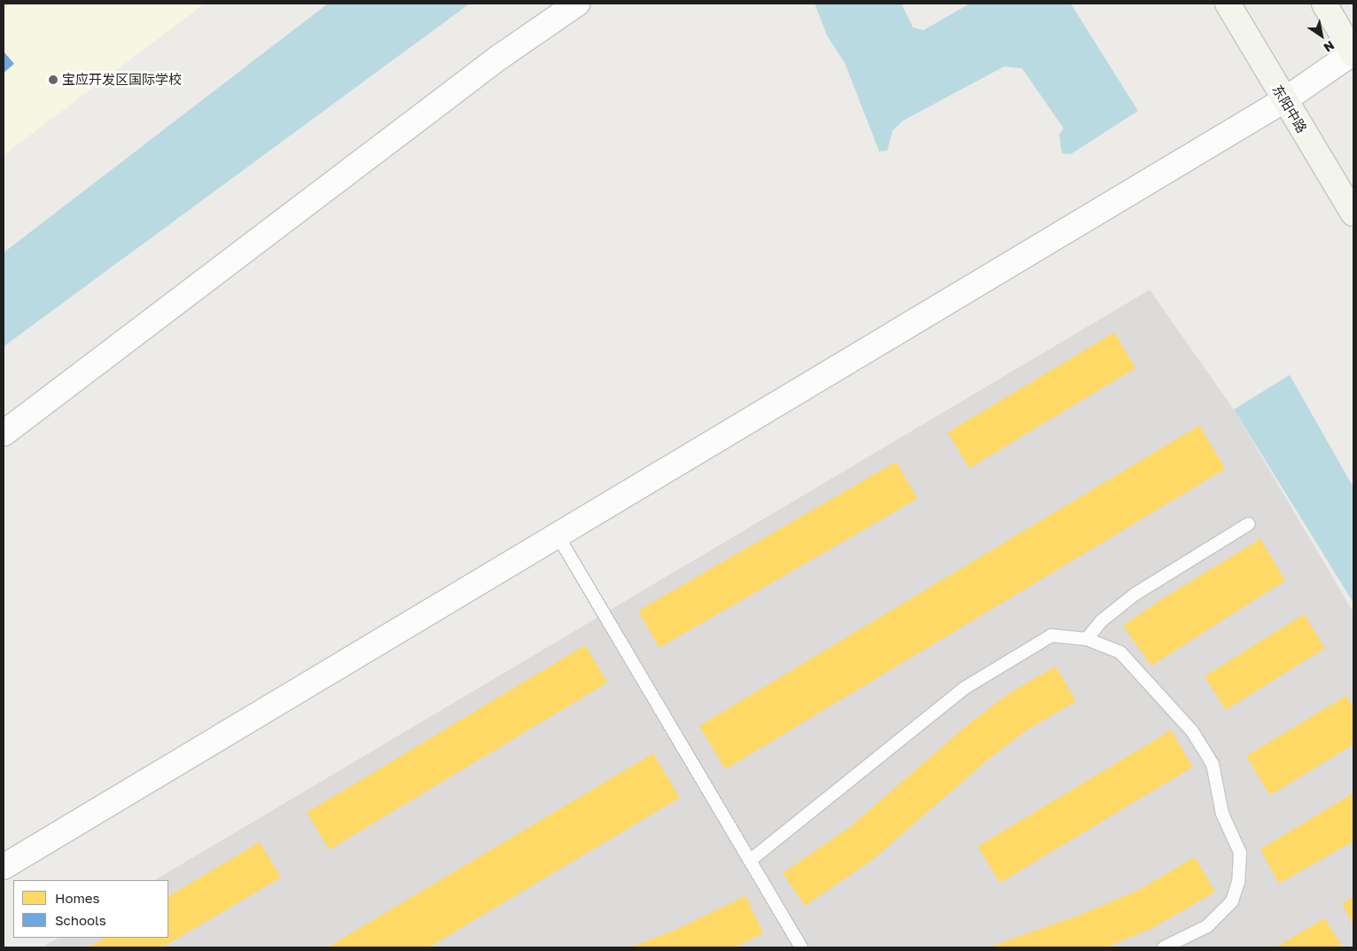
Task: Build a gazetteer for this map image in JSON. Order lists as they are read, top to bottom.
{
  "streets": {
    "main road": ["东阳中路"]
  },
  "places": ["宝应开发区国际学校"],
  "legend": ["Homes", "Schools"],
  "north": "bottom right"
}
